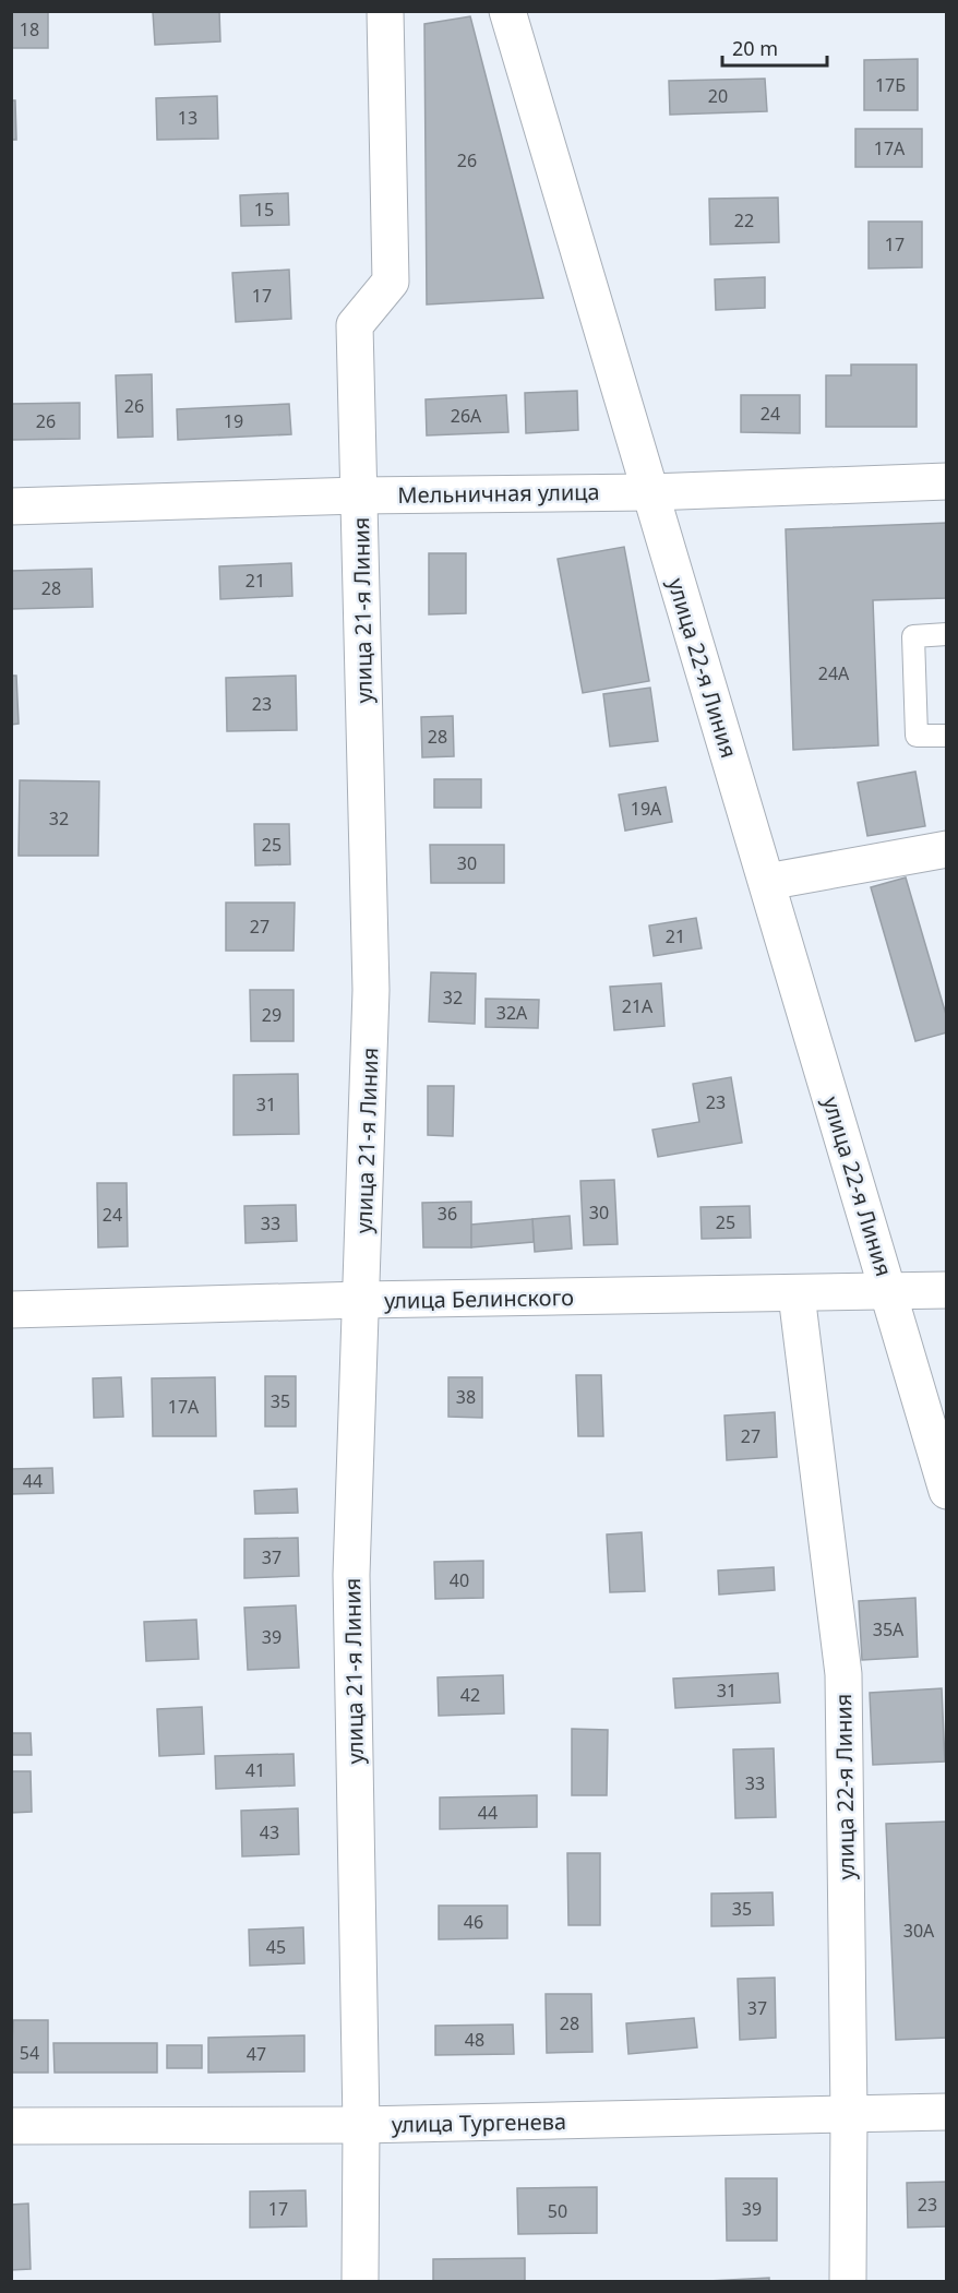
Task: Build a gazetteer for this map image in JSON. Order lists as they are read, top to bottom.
{
  "streets": {
    "street": [
      "Мельничная улица",
      "улица 21-я Линия",
      "улица 22-я Линия",
      "улица Белинского",
      "улица Тургенева"
    ]
  },
  "crossings": [
    ["Мельничная улица", "улица 21-я Линия"],
    ["Мельничная улица", "улица 22-я Линия"],
    ["улица 21-я Линия", "улица Белинского"],
    ["улица 21-я Линия", "улица Тургенева"],
    ["улица 22-я Линия", "улица Белинского"],
    ["улица 22-я Линия", "улица Тургенева"]
  ],
  "house_numbers": [
    "18",
    "17Б",
    "20",
    "13",
    "17А",
    "26",
    "15",
    "22",
    "17",
    "17",
    "26",
    "24",
    "26А",
    "26",
    "19",
    "21",
    "28",
    "24А",
    "23",
    "28",
    "19А",
    "32",
    "25",
    "30",
    "27",
    "21",
    "32",
    "21А",
    "32А",
    "29",
    "23",
    "31",
    "30",
    "36",
    "24",
    "25",
    "33",
    "38",
    "35",
    "17А",
    "27",
    "44",
    "37",
    "40",
    "35А",
    "39",
    "31",
    "42",
    "41",
    "33",
    "44",
    "43",
    "35",
    "46",
    "30А",
    "45",
    "37",
    "28",
    "48",
    "54",
    "47",
    "23",
    "17",
    "39",
    "50"
  ],
  "scale_bar": "20 m"
}
